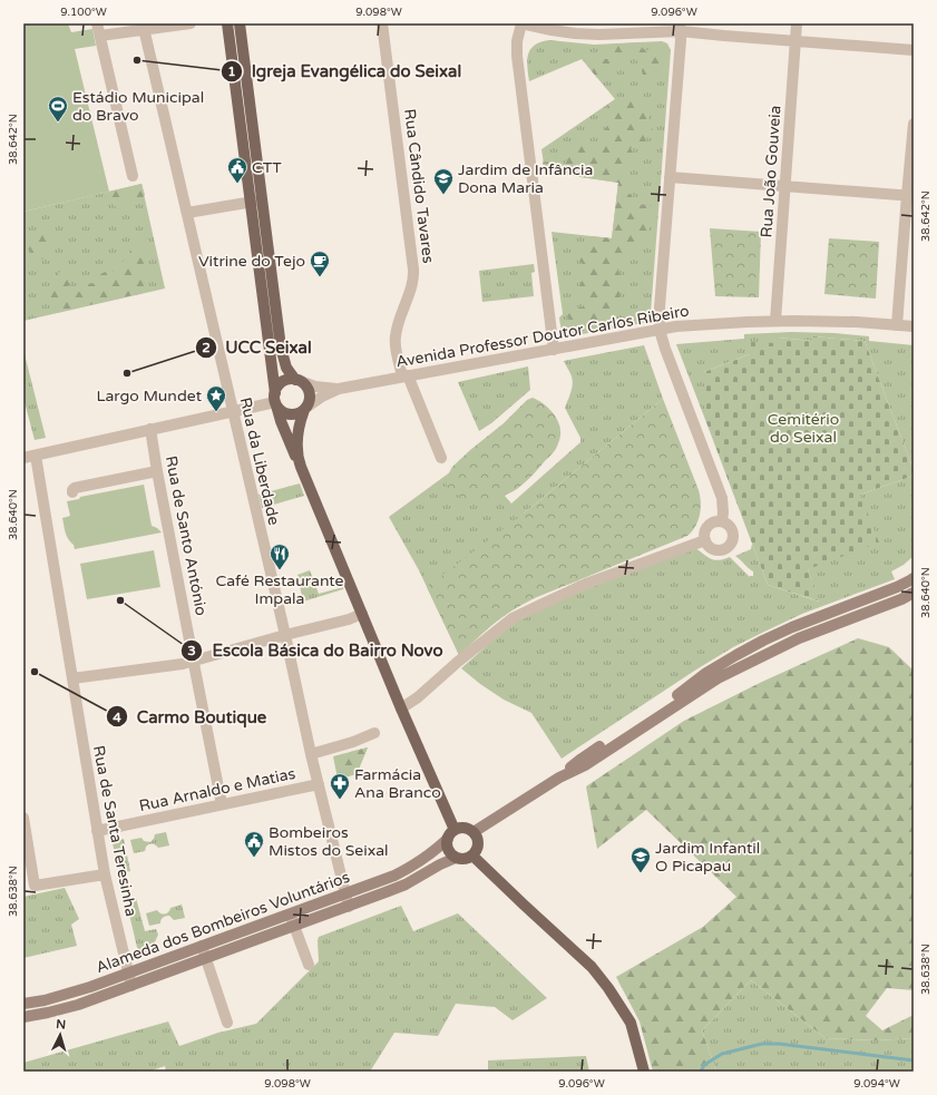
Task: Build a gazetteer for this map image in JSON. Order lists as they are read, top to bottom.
{
  "streets": {
    "main road": ["Alameda dos Bombeiros Voluntários"],
    "street": [
      "Rua João Gouveia",
      "Rua Cândido Tavares",
      "Avenida Professor Doutor Carlos Ribeiro",
      "Rua da Liberdade",
      "Rua de Santo António",
      "Rua Arnaldo e Matias",
      "Rua de Santa Teresinha"
    ]
  },
  "crossings": [
    ["Rua João Gouveia", "Avenida Professor Doutor Carlos Ribeiro"],
    ["Rua Cândido Tavares", "Avenida Professor Doutor Carlos Ribeiro"],
    ["Rua da Liberdade", "Rua Arnaldo e Matias"],
    ["Rua da Liberdade", "Alameda dos Bombeiros Voluntários"],
    ["Rua de Santo António", "Rua Arnaldo e Matias"],
    ["Rua Arnaldo e Matias", "Rua de Santa Teresinha"],
    ["Rua de Santa Teresinha", "Alameda dos Bombeiros Voluntários"]
  ],
  "parks": ["Cemitério do Seixal"],
  "places": {
    "other": [
      "Igreja Evangélica do Seixal",
      "UCC Seixal",
      "Escola Básica do Bairro Novo",
      "Carmo Boutique"
    ],
    "sports": ["Estádio Municipal do Bravo"],
    "public building": ["CTT", "Bombeiros Mistos do Seixal"],
    "school or university": ["Jardim de Infância Dona Maria", "Jardim Infantil O Picapau"],
    "cafe": ["Vitrine do Tejo"],
    "place": ["Largo Mundet"],
    "restaurant": ["Café Restaurante Impala"],
    "pharmacy": ["Farmácia Ana Branco"]
  },
  "north": "top",
  "coordinates": [
    "9.100°W",
    "9.098°W",
    "9.096°W",
    "38.642°N",
    "38.640°N",
    "38.638°N",
    "9.094°W"
  ]
}
